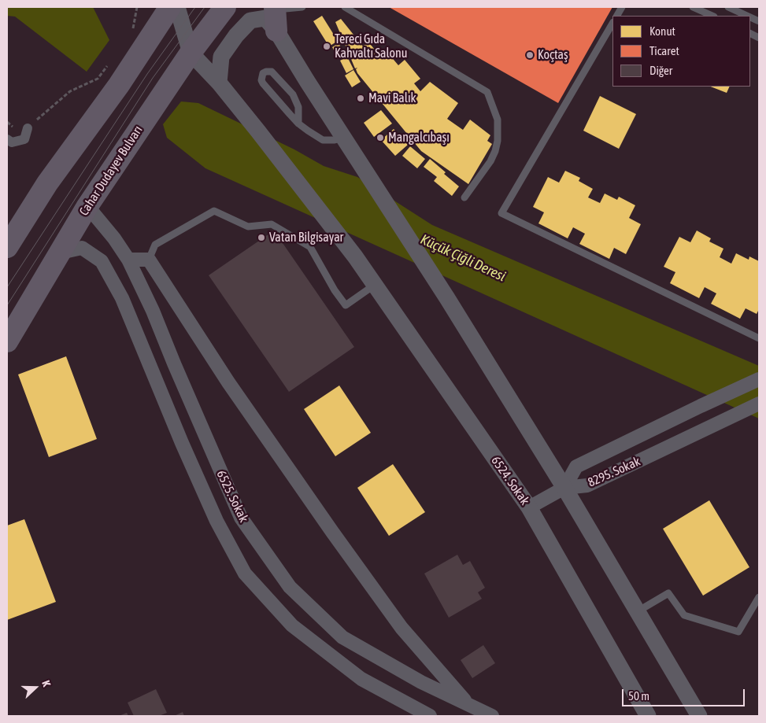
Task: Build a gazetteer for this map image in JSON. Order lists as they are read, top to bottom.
{
  "streets": {
    "main road": ["Cahar Dudayev Bulvarı"],
    "street": ["8295. Sokak", "6524. Sokak", "6525. Sokak"]
  },
  "crossings": [
    ["Cahar Dudayev Bulvarı", "6524. Sokak"],
    ["Cahar Dudayev Bulvarı", "6525. Sokak"]
  ],
  "water": ["Küçük Çiğli Deresi"],
  "places": [
    "Tereci Gıda Kahvaltı Salonu",
    "Koçtaş",
    "Mavi Balık",
    "Mangalcıbaşı",
    "Vatan Bilgisayar"
  ],
  "legend": ["Konut", "Ticaret", "Diğer"],
  "scale_bar": "50 m",
  "north": "right"
}
